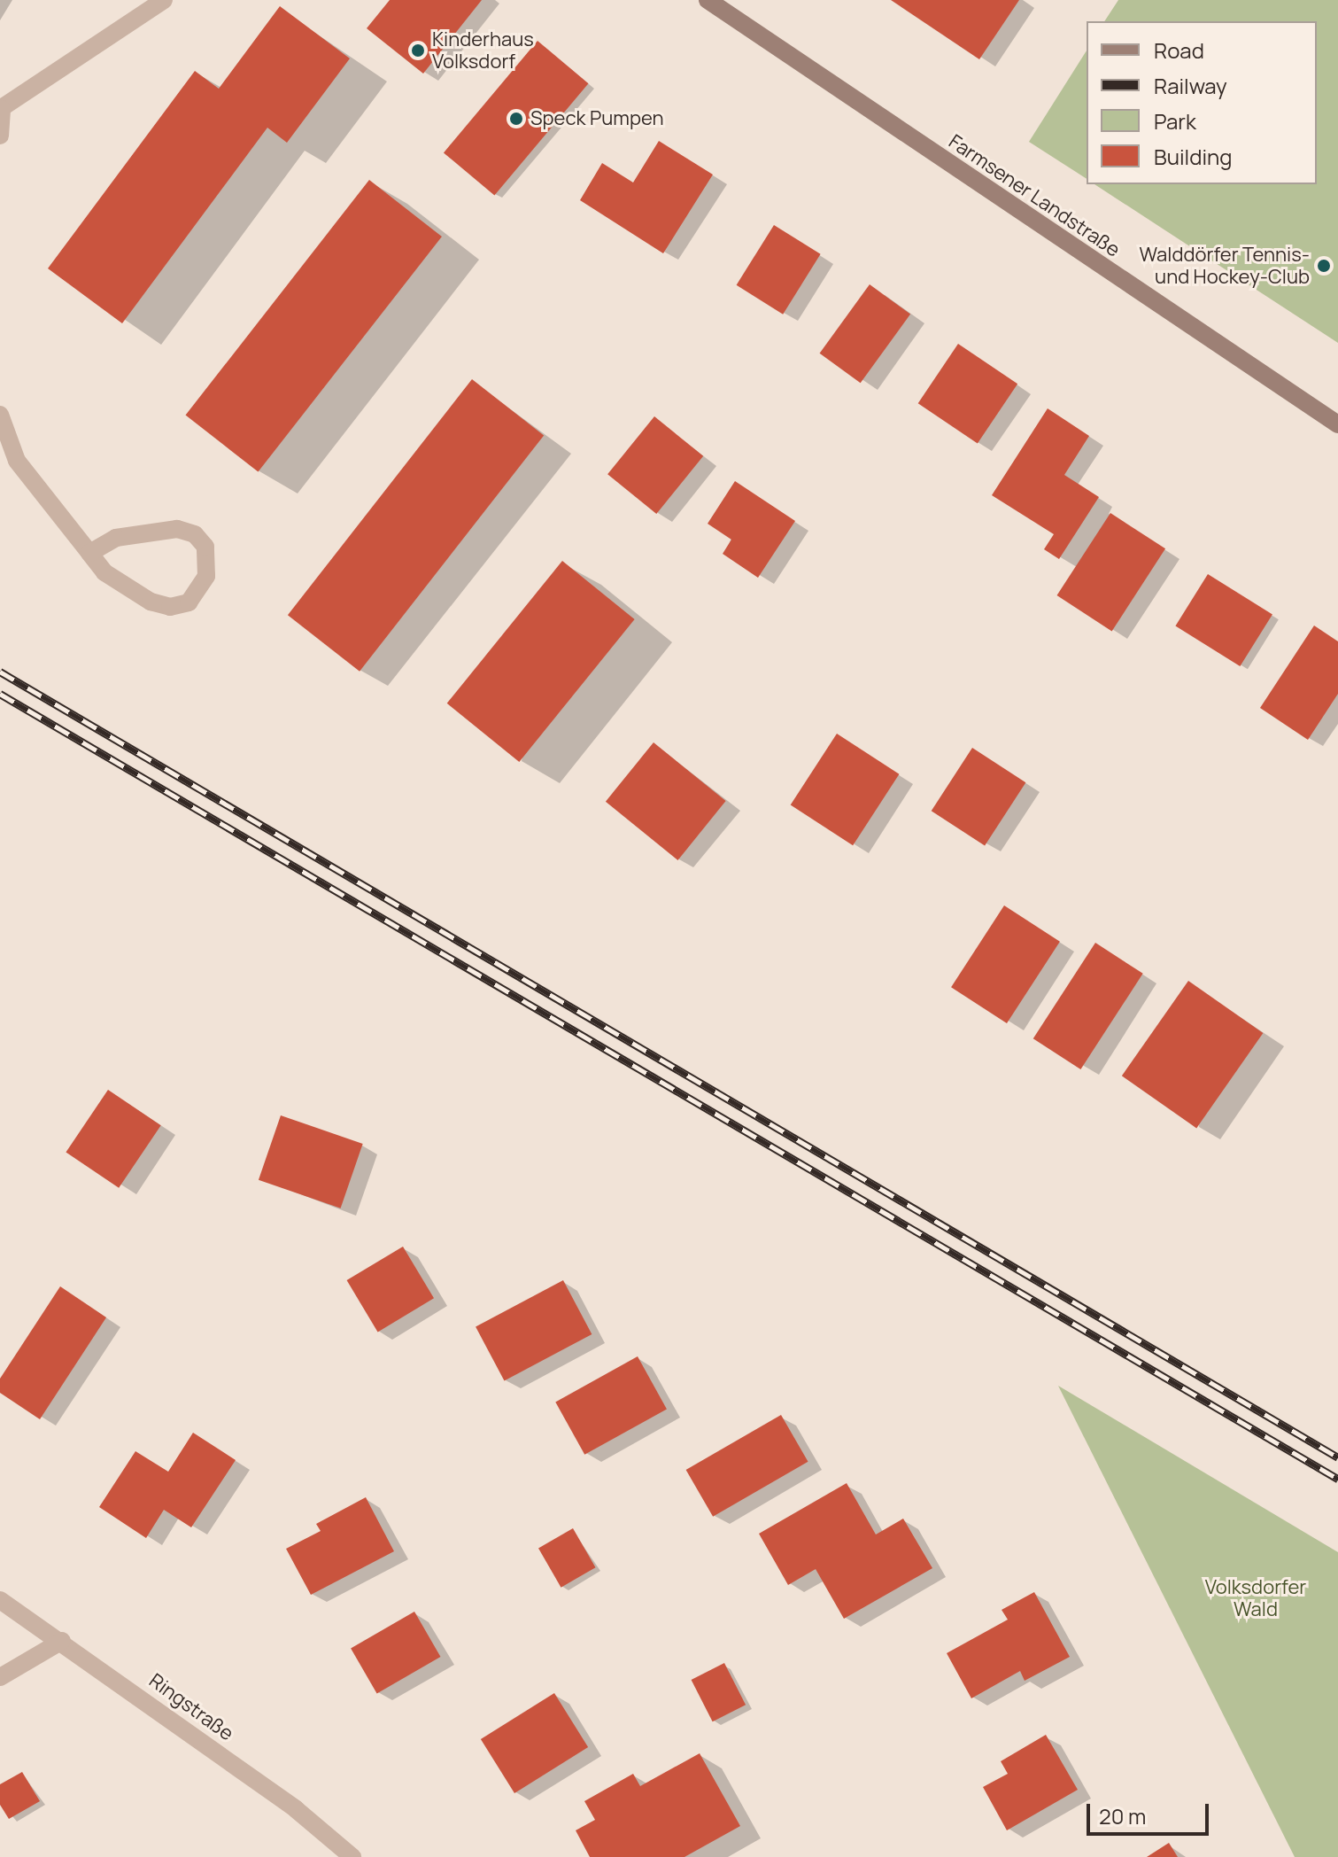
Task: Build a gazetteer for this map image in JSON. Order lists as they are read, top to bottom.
{
  "streets": {
    "main road": ["Farmsener Landstraße"],
    "street": ["Ringstraße"]
  },
  "parks": ["Volksdorfer Wald"],
  "places": ["Kinderhaus Volksdorf", "Speck Pumpen", "Walddörfer Tennis- und Hockey-Club"],
  "legend": [
    "Road",
    "Railway",
    "Park",
    "Building"
  ],
  "scale_bar": "20 m"
}
